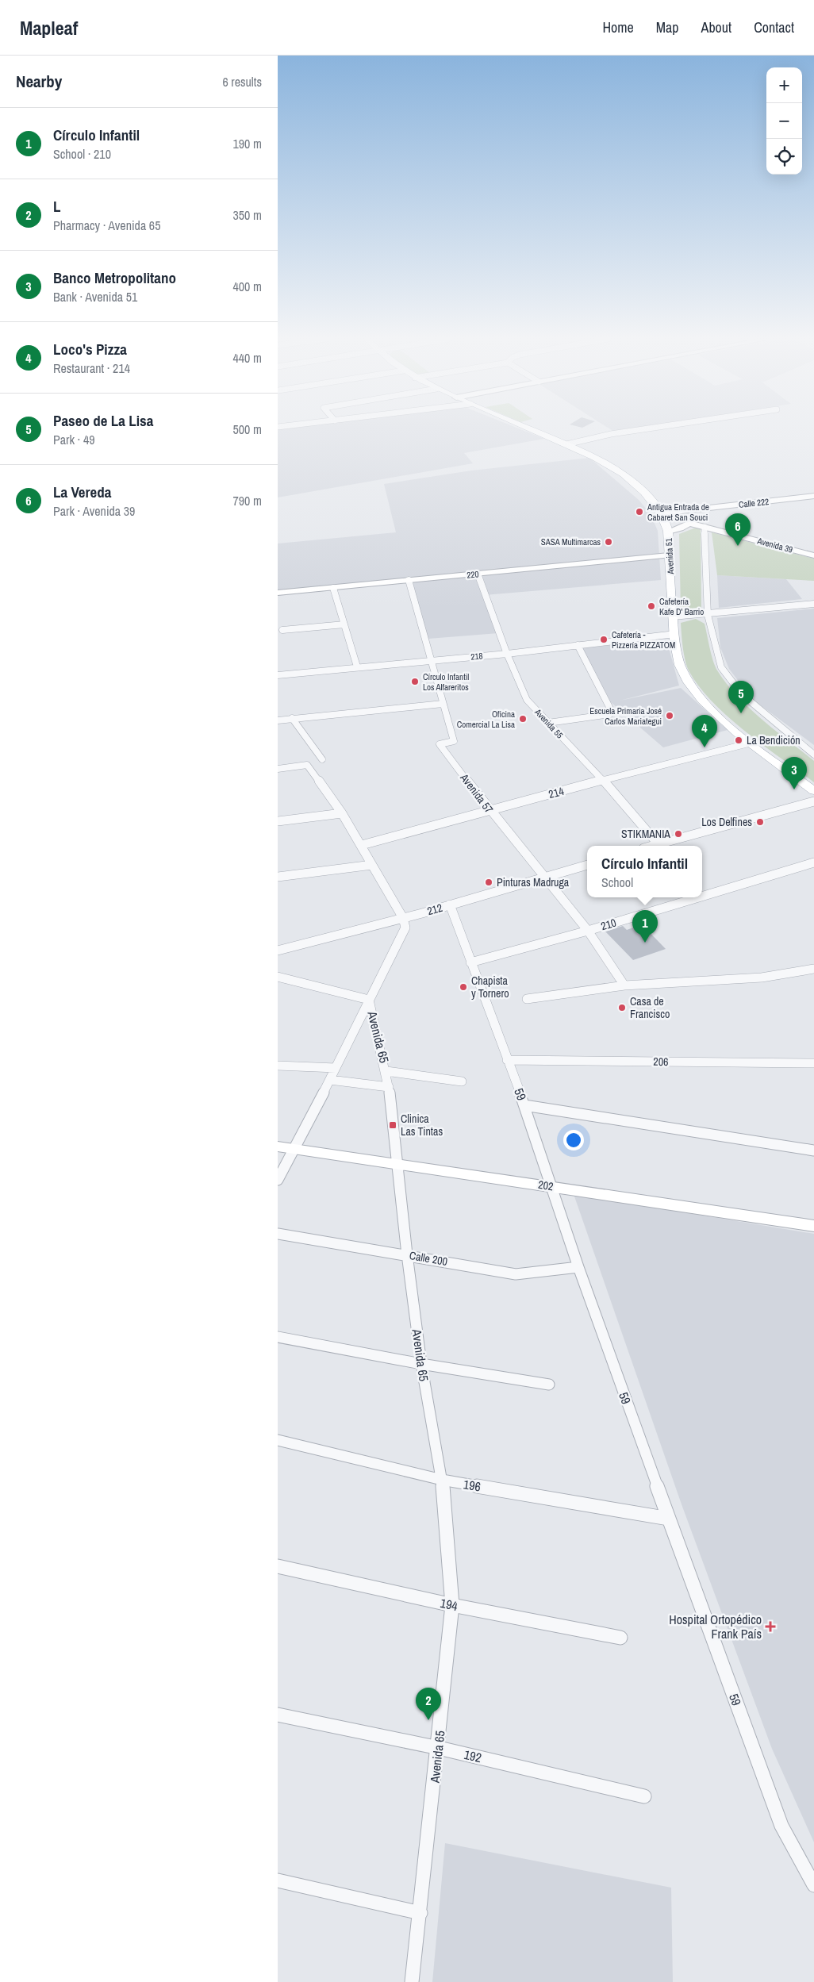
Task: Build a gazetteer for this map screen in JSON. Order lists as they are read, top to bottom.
{
  "streets": {
    "main road": ["Avenida 51"],
    "street": [
      "Calle 222",
      "Avenida 39",
      "220",
      "218",
      "Avenida 55",
      "214",
      "Avenida 57",
      "212",
      "210",
      "Avenida 65",
      "206",
      "59",
      "202",
      "Calle 200",
      "196",
      "194",
      "192"
    ]
  },
  "crossings": [
    ["Calle 222", "Avenida 39"],
    ["Calle 222", "Avenida 51"],
    ["Avenida 51", "220"],
    ["Avenida 51", "218"],
    ["Avenida 51", "214"],
    ["220", "Avenida 55"],
    ["220", "Avenida 57"],
    ["218", "Avenida 55"],
    ["218", "Avenida 57"],
    ["Avenida 55", "214"],
    ["214", "Avenida 57"],
    ["Avenida 57", "212"],
    ["Avenida 57", "210"],
    ["212", "Avenida 65"],
    ["212", "59"],
    ["210", "59"],
    ["Avenida 65", "202"],
    ["Avenida 65", "Calle 200"],
    ["Avenida 65", "196"],
    ["Avenida 65", "194"],
    ["Avenida 65", "192"],
    ["206", "59"],
    ["59", "202"],
    ["59", "Calle 200"],
    ["59", "196"]
  ],
  "places": {
    "other": [
      "Antigua Entrada de Cabaret San Souci",
      "SASA Multimarcas",
      "Cafetería Kafe D' Barrio",
      "Cafetería - Pizzería PIZZATOM",
      "Círculo Infantil Los Alfareritos",
      "Escuela Primaria José Carlos Mariategui",
      "Oficina Comercial La Lisa",
      "La Bendición",
      "Los Delfines",
      "STIKMANIA",
      "Pinturas Madruga",
      "Chapista y Tornero",
      "Casa de Francisco"
    ],
    "transit": ["Clinica Las Tintas"],
    "health": ["Hospital Ortopédico Frank País"]
  },
  "page": {
    "header": "Mapleaf",
    "nav": [
      "Home",
      "Map",
      "About",
      "Contact"
    ],
    "heading": ["Nearby", "6 results"],
    "map_buttons": ["+", "−"],
    "list": [
      {
        "mark": "1",
        "name": "Círculo Infantil",
        "note": "School · 210",
        "value": "190 m"
      },
      {
        "mark": "2",
        "name": "L",
        "note": "Pharmacy · Avenida 65",
        "value": "350 m"
      },
      {
        "mark": "3",
        "name": "Banco Metropolitano",
        "note": "Bank · Avenida 51",
        "value": "400 m"
      },
      {
        "mark": "4",
        "name": "Loco's Pizza",
        "note": "Restaurant · 214",
        "value": "440 m"
      },
      {
        "mark": "5",
        "name": "Paseo de La Lisa",
        "note": "Park · 49",
        "value": "500 m"
      },
      {
        "mark": "6",
        "name": "La Vereda",
        "note": "Park · Avenida 39",
        "value": "790 m"
      }
    ],
    "pins": [
      "6",
      "5",
      "4",
      "3",
      "1",
      "2"
    ],
    "popup": ["Círculo Infantil", "School"]
  }
}
